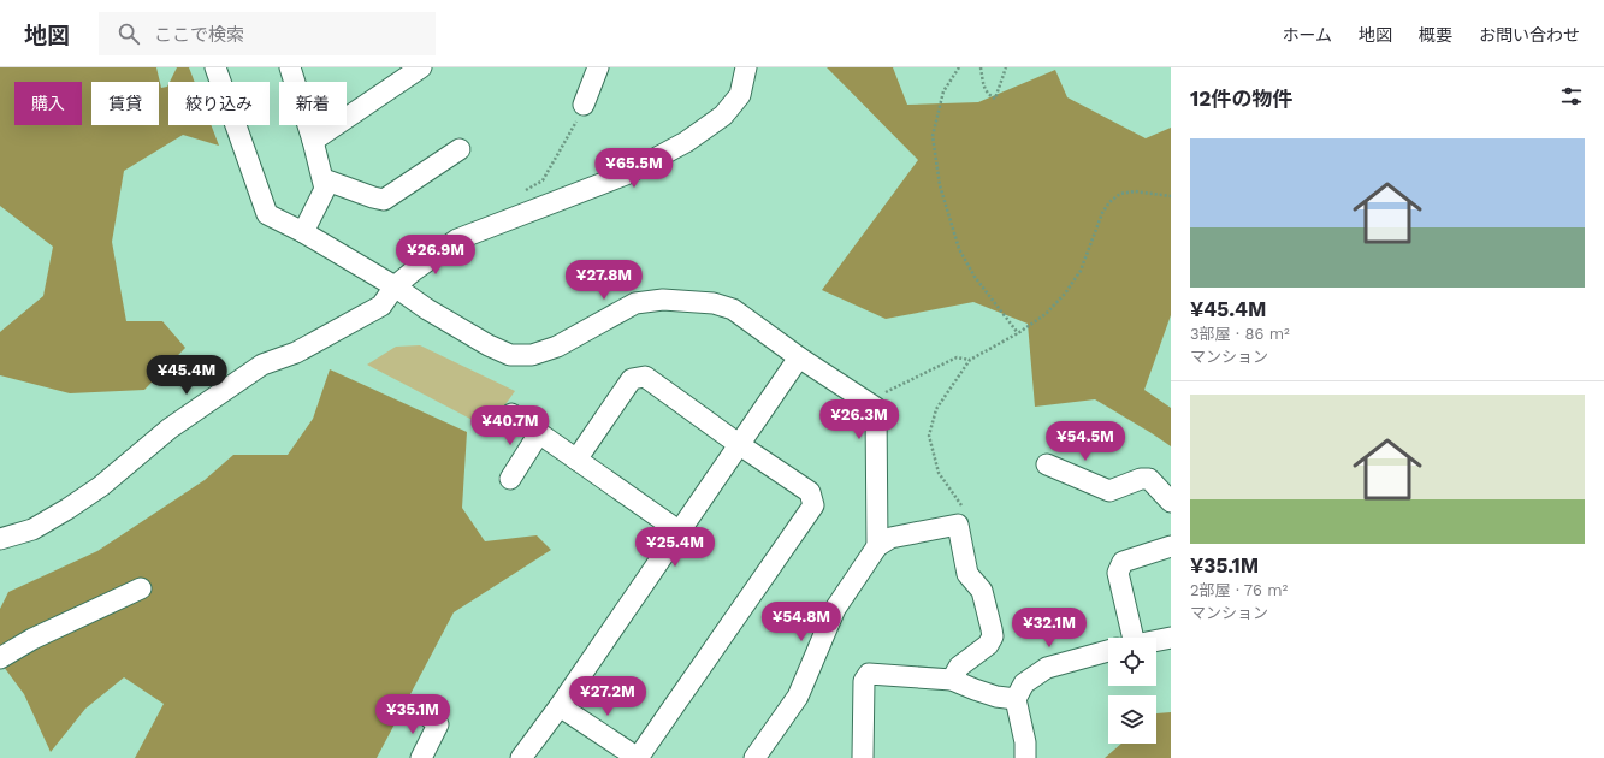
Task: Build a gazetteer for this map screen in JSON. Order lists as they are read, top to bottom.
{
  "page": {
    "header": "地図",
    "search": "ここで検索",
    "nav": [
      "ホーム",
      "地図",
      "概要",
      "お問い合わせ"
    ],
    "heading": "12件の物件",
    "chip": [
      "購入",
      "賃貸",
      "絞り込み",
      "新着"
    ],
    "list": [
      {
        "name": "¥45.4M",
        "note": "3部屋 · 86 m² · マンション"
      },
      {
        "name": "¥35.1M",
        "note": "2部屋 · 76 m² · マンション"
      }
    ],
    "price": [
      "¥65.5M",
      "¥26.9M",
      "¥27.8M",
      "¥45.4M",
      "¥26.3M",
      "¥40.7M",
      "¥54.5M",
      "¥25.4M",
      "¥54.8M",
      "¥32.1M",
      "¥27.2M",
      "¥35.1M"
    ]
  }
}
